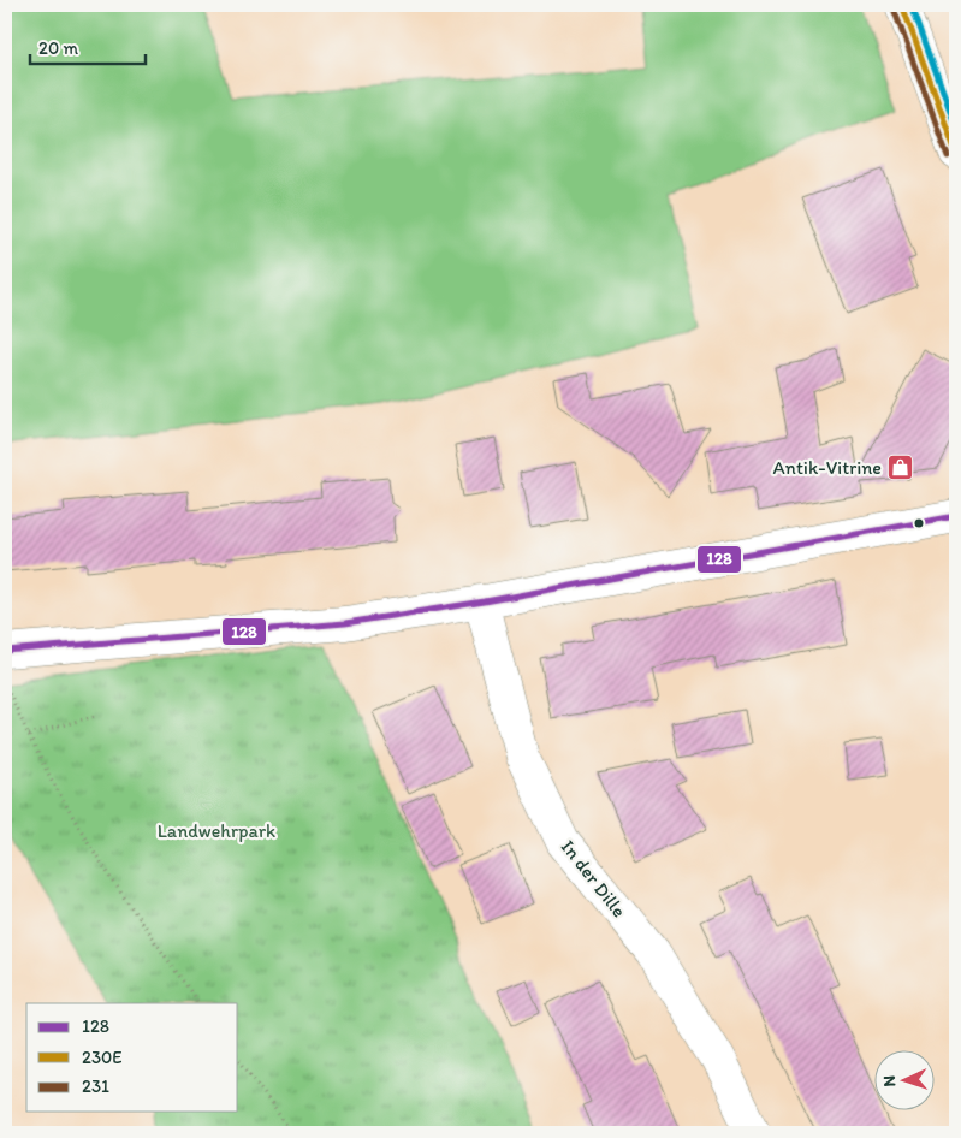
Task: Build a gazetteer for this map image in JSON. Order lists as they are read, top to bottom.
{
  "streets": {
    "street": ["In der Dille"]
  },
  "parks": ["Landwehrpark"],
  "places": {
    "shop": ["Antik-Vitrine"]
  },
  "lines": ["transit line 230E", "transit line 231", "transit line 128"],
  "legend": ["128", "230E", "231"],
  "scale_bar": "20 m",
  "north": "left"
}
